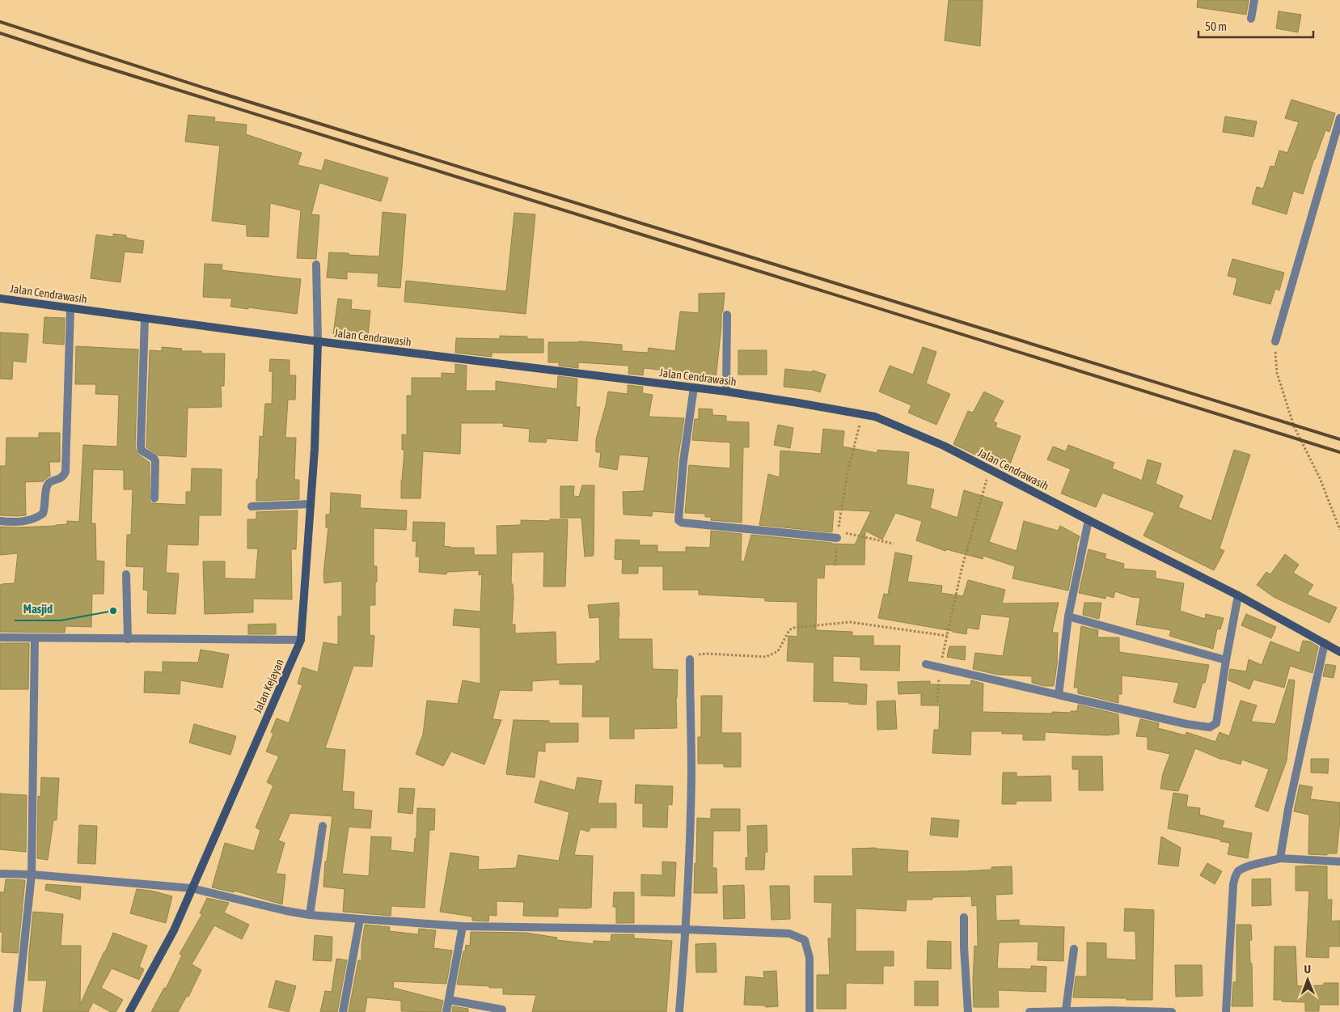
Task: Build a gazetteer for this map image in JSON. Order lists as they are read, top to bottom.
{
  "streets": {
    "main road": ["Jalan Cendrawasih", "Jalan Kejayan"]
  },
  "crossings": [
    ["Jalan Cendrawasih", "Jalan Kejayan"]
  ],
  "places": ["Masjid"],
  "scale_bar": "50 m",
  "north": "top"
}
